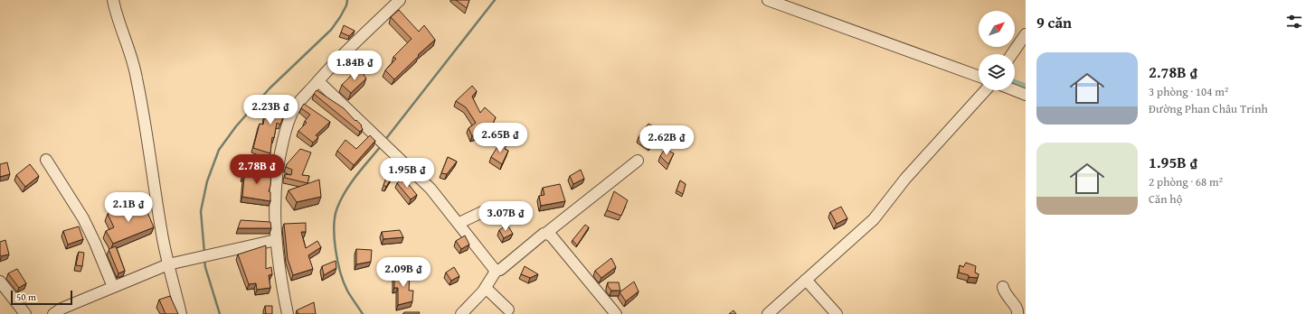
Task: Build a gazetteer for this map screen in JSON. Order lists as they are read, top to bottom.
{
  "scale_bar": "50 m",
  "north": "top right",
  "page": {
    "heading": "9 căn",
    "list": [
      {
        "name": "2.78B ₫",
        "note": "3 phòng · 104 m² · Đường Phan Châu Trinh"
      },
      {
        "name": "1.95B ₫",
        "note": "2 phòng · 68 m² · Căn hộ"
      }
    ],
    "price": [
      "1.84B ₫",
      "2.23B ₫",
      "2.65B ₫",
      "2.62B ₫",
      "2.78B ₫",
      "1.95B ₫",
      "2.1B ₫",
      "3.07B ₫",
      "2.09B ₫"
    ],
    "scale": "50 m"
  }
}
